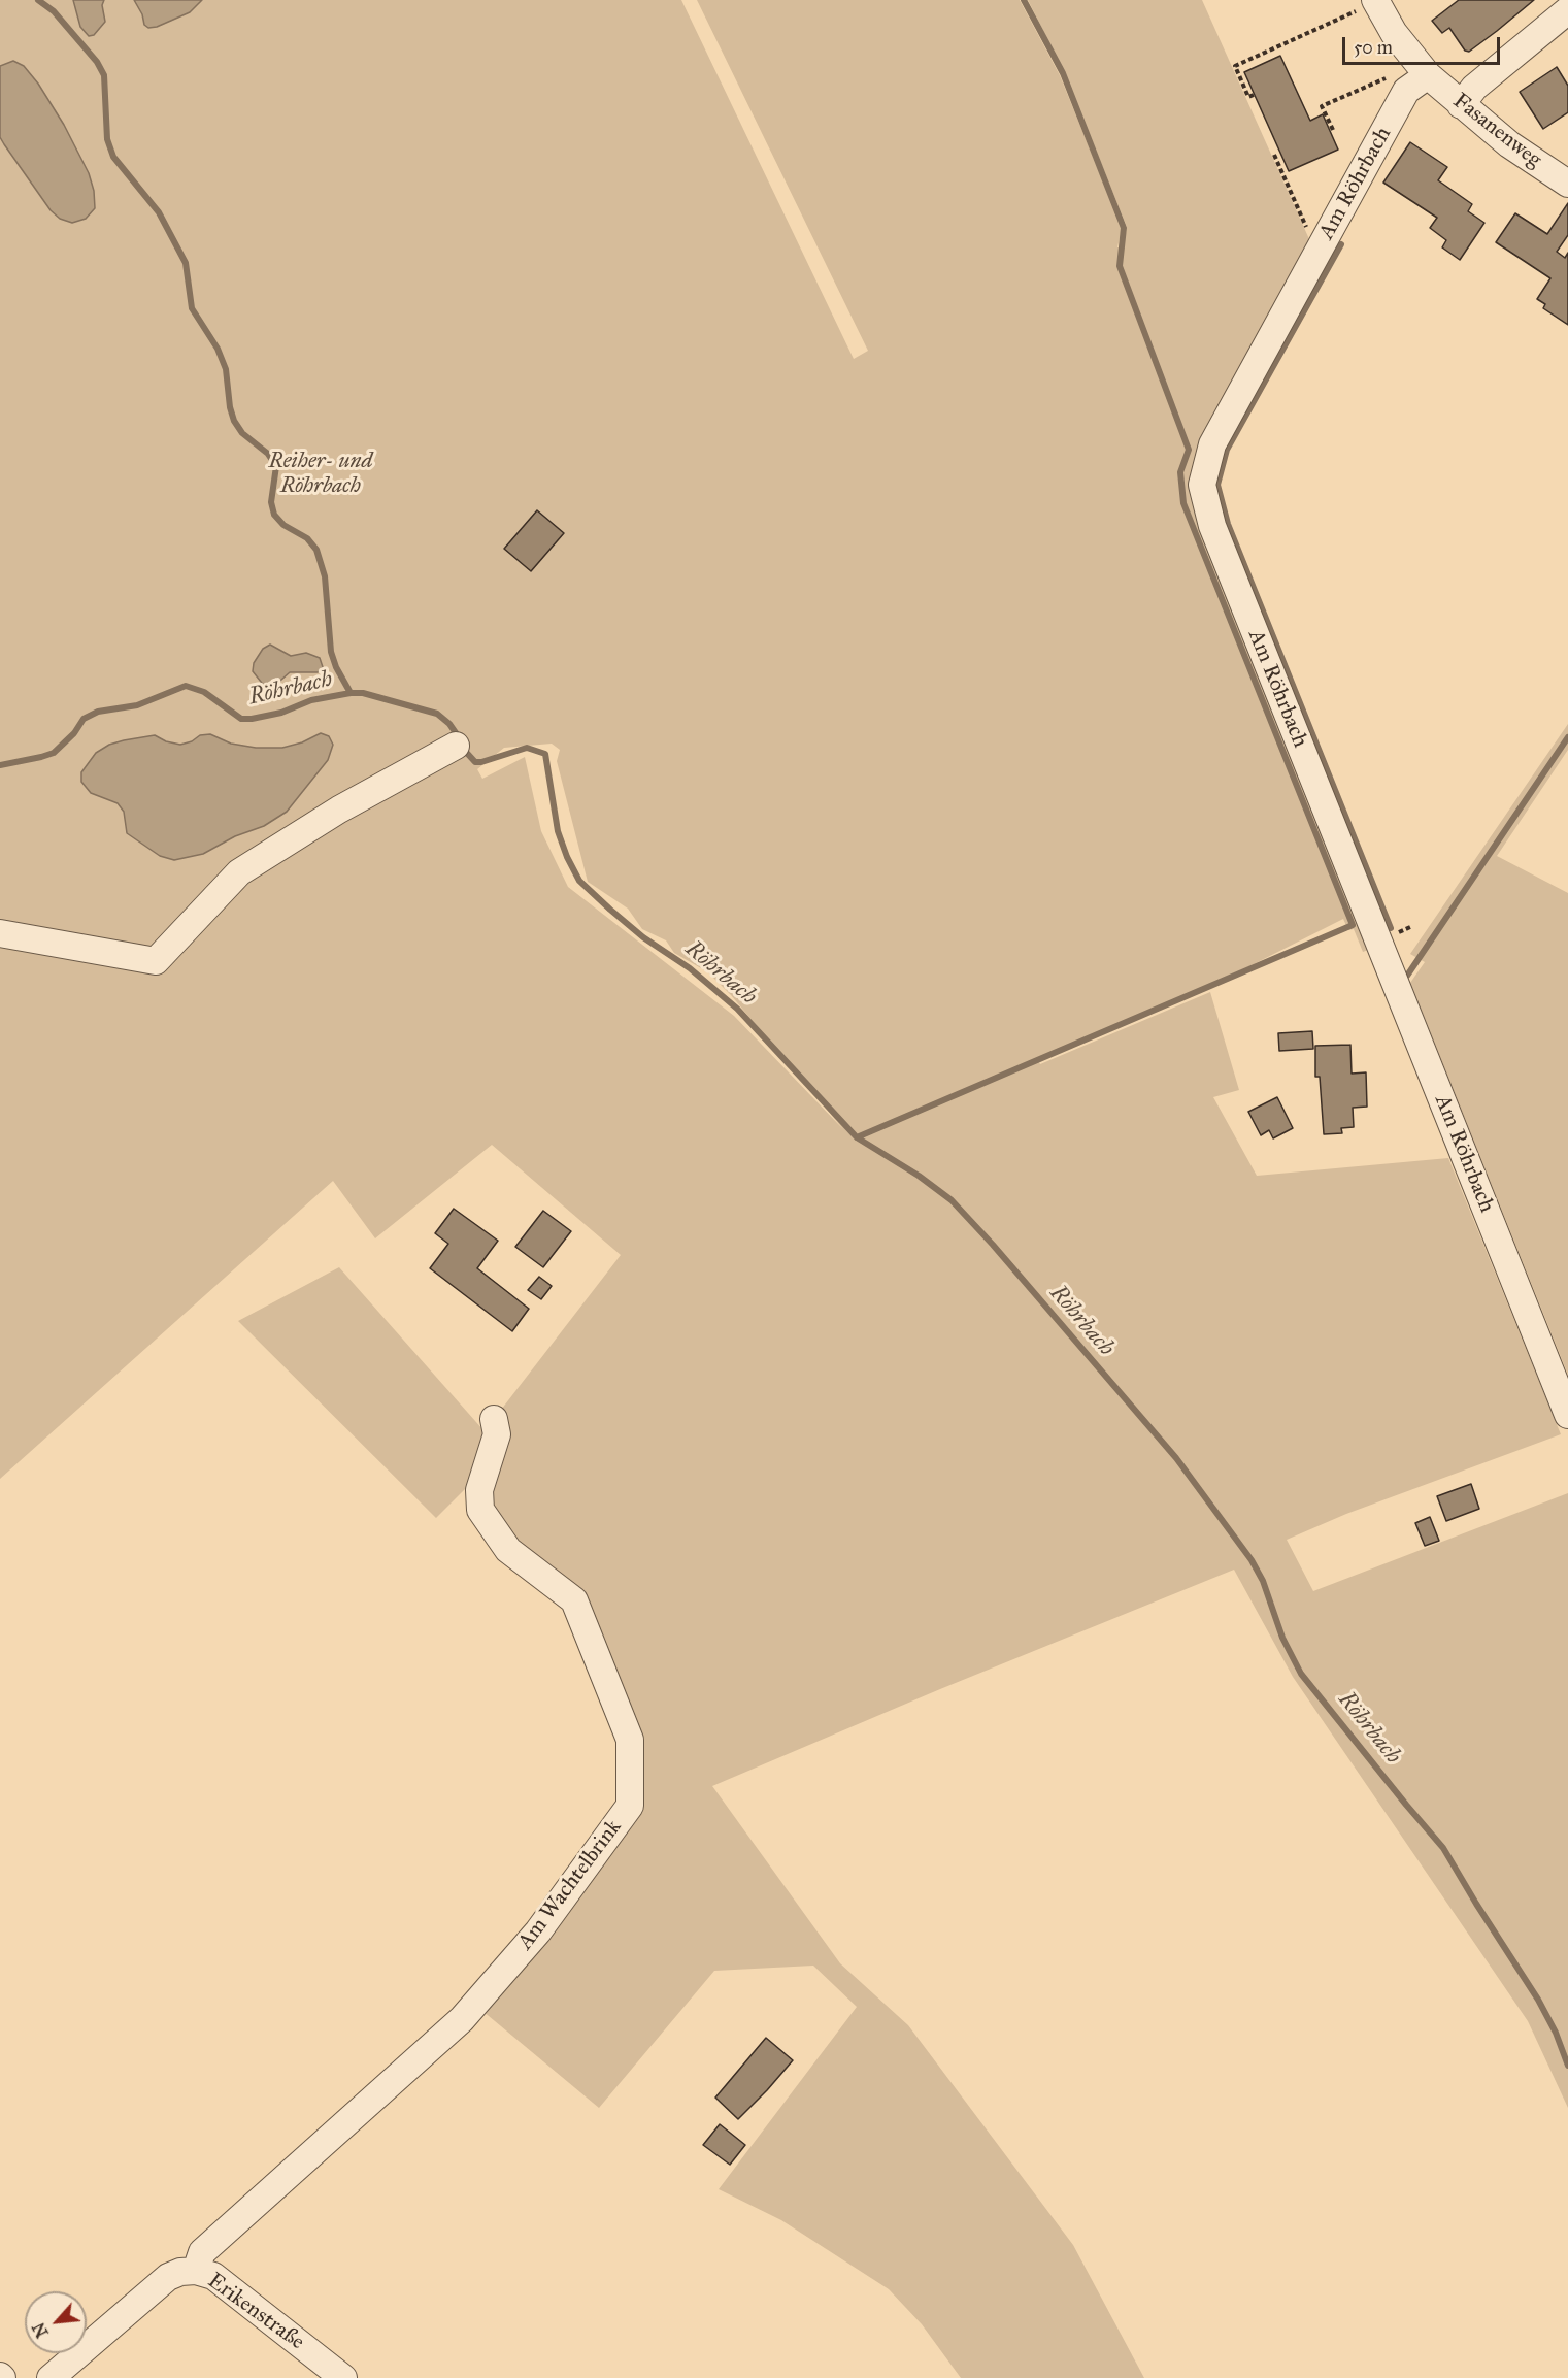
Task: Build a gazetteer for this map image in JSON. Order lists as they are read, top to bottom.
{
  "streets": {
    "street": [
      "Fasanenweg",
      "Am Röhrbach",
      "Am Wachtelbrink",
      "Erikenstraße"
    ]
  },
  "crossings": [
    ["Fasanenweg", "Am Röhrbach"],
    ["Am Wachtelbrink", "Erikenstraße"]
  ],
  "water": ["Röhrbach"],
  "parks": ["Reiher- und Röhrbach"],
  "scale_bar": "50 m",
  "north": "bottom left"
}
